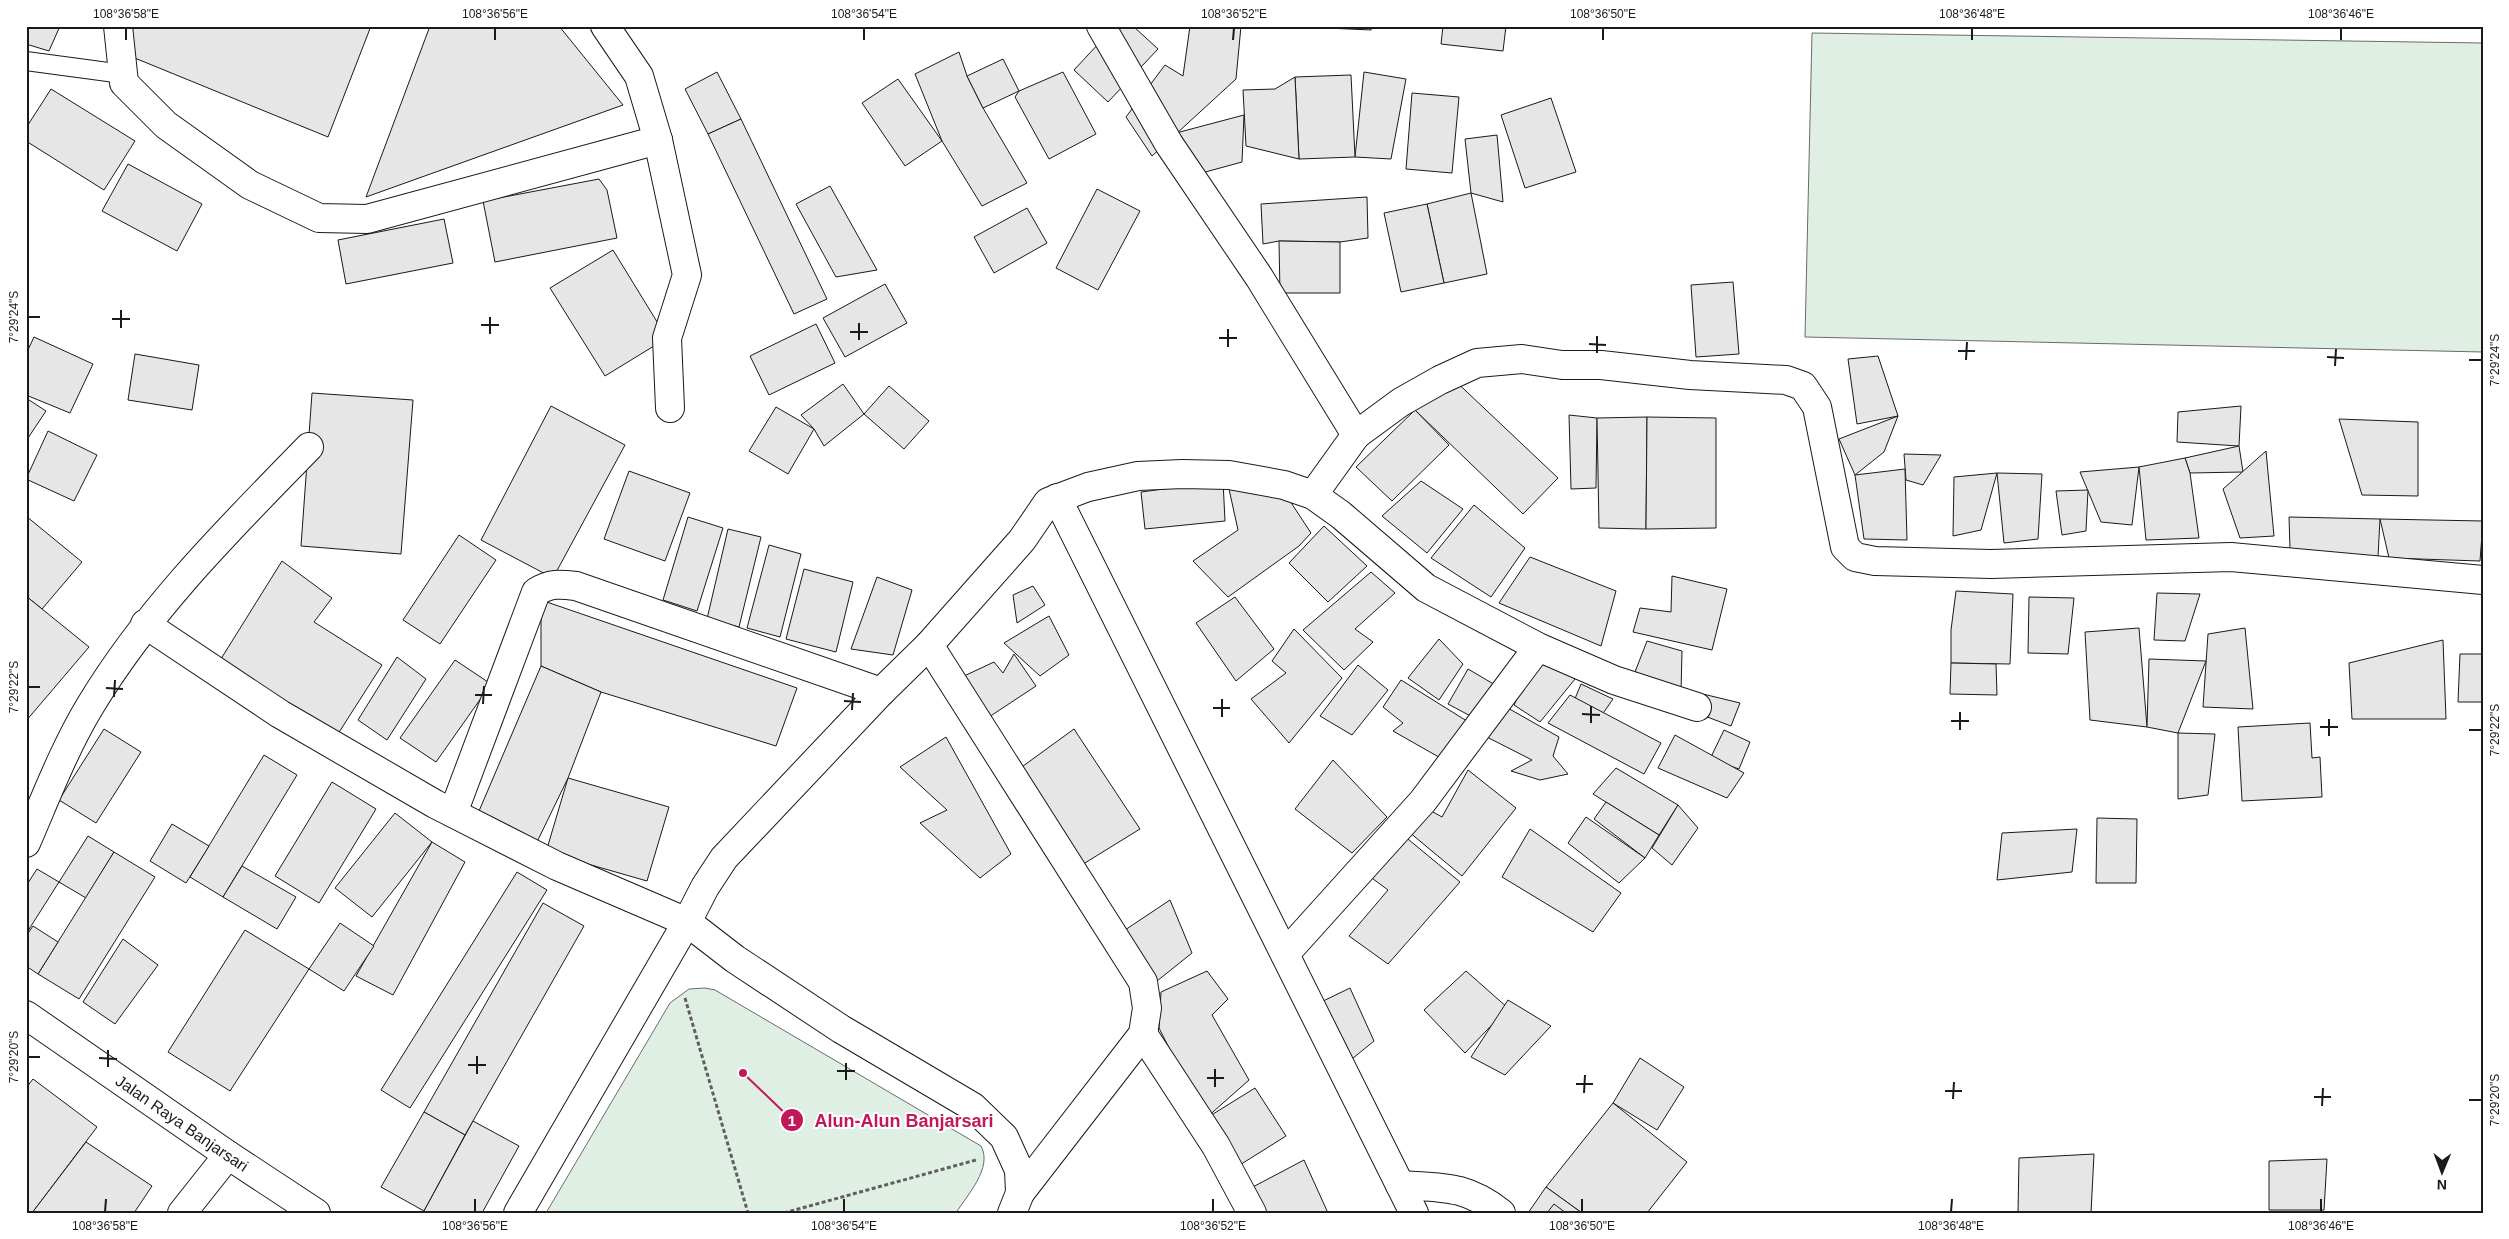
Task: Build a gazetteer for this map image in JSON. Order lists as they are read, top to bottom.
{
  "streets": {
    "main road": ["Jalan Raya Banjarsari"]
  },
  "places": ["Alun-Alun Banjarsari"],
  "north": "bottom",
  "coordinates": [
    "108°36'58\"E",
    "108°36'56\"E",
    "108°36'54\"E",
    "108°36'52\"E",
    "108°36'50\"E",
    "108°36'48\"E",
    "108°36'46\"E",
    "7°29'24\"S",
    "7°29'22\"S",
    "7°29'20\"S"
  ]
}
